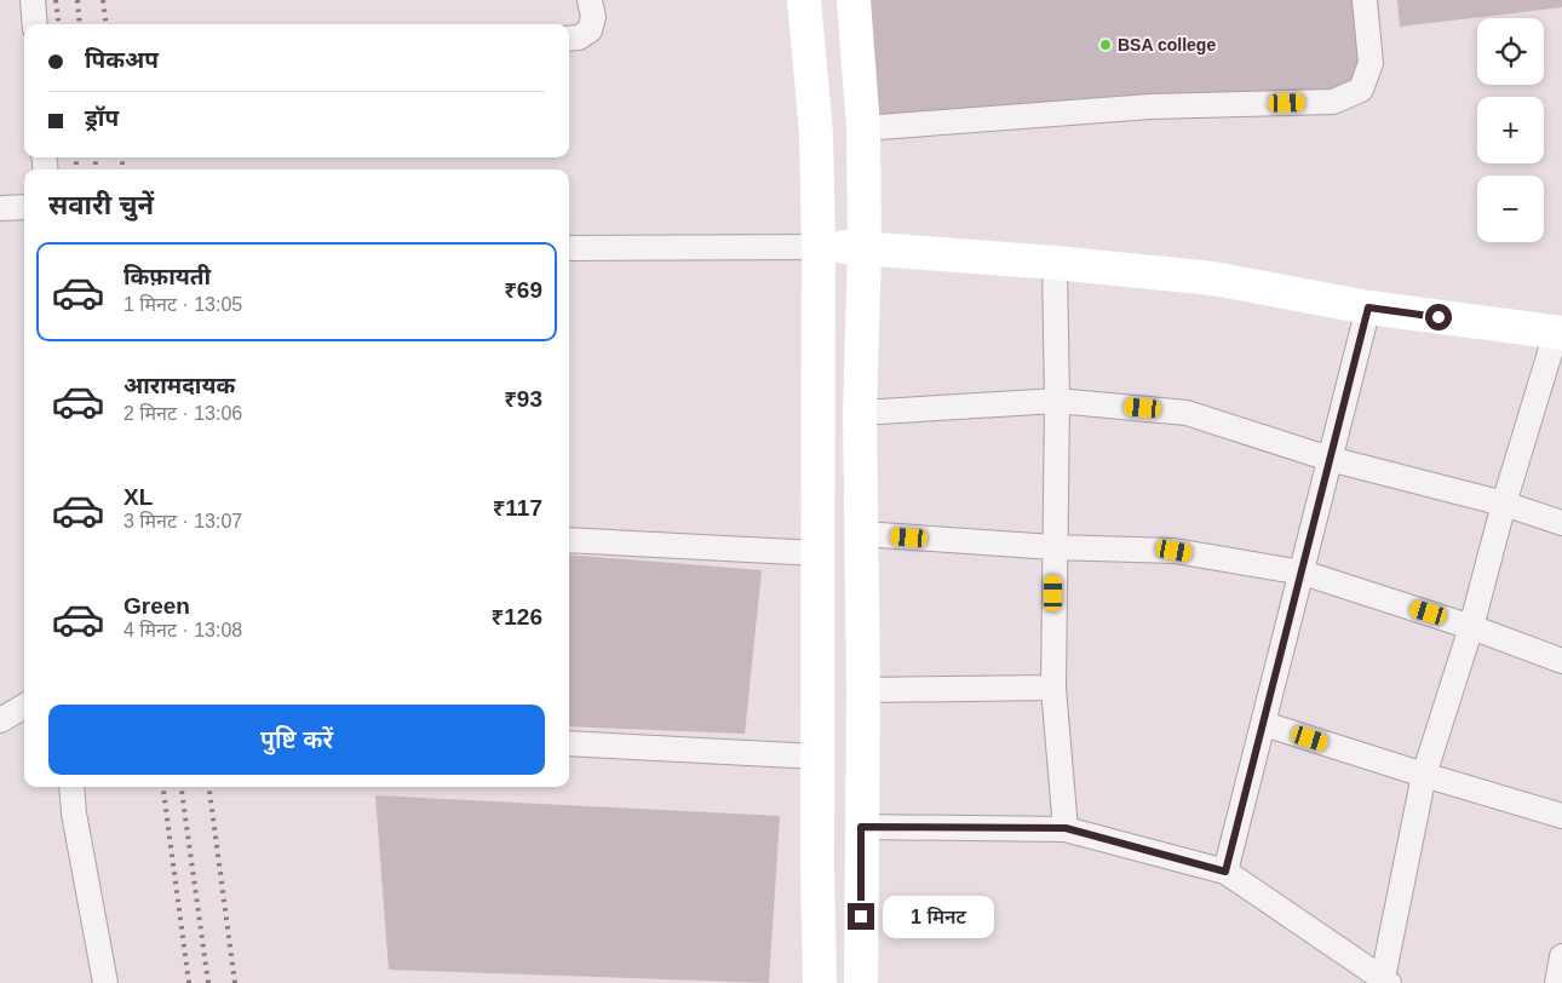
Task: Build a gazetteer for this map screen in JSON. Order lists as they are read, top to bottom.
{
  "places": ["BSA college"],
  "page": {
    "map_buttons": ["+", "−"],
    "banner": ["पिकअप", "ड्रॉप"],
    "heading": "सवारी चुनें",
    "list": [
      {
        "name": "किफ़ायती",
        "note": "1 मिनट · 13:05",
        "value": "₹69"
      },
      {
        "name": "आरामदायक",
        "note": "2 मिनट · 13:06",
        "value": "₹93"
      },
      {
        "name": "XL",
        "note": "3 मिनट · 13:07",
        "value": "₹117"
      },
      {
        "name": "Green",
        "note": "4 मिनट · 13:08",
        "value": "₹126"
      }
    ],
    "buttons": "पुष्टि करें",
    "bubble": "1 मिनट"
  }
}
